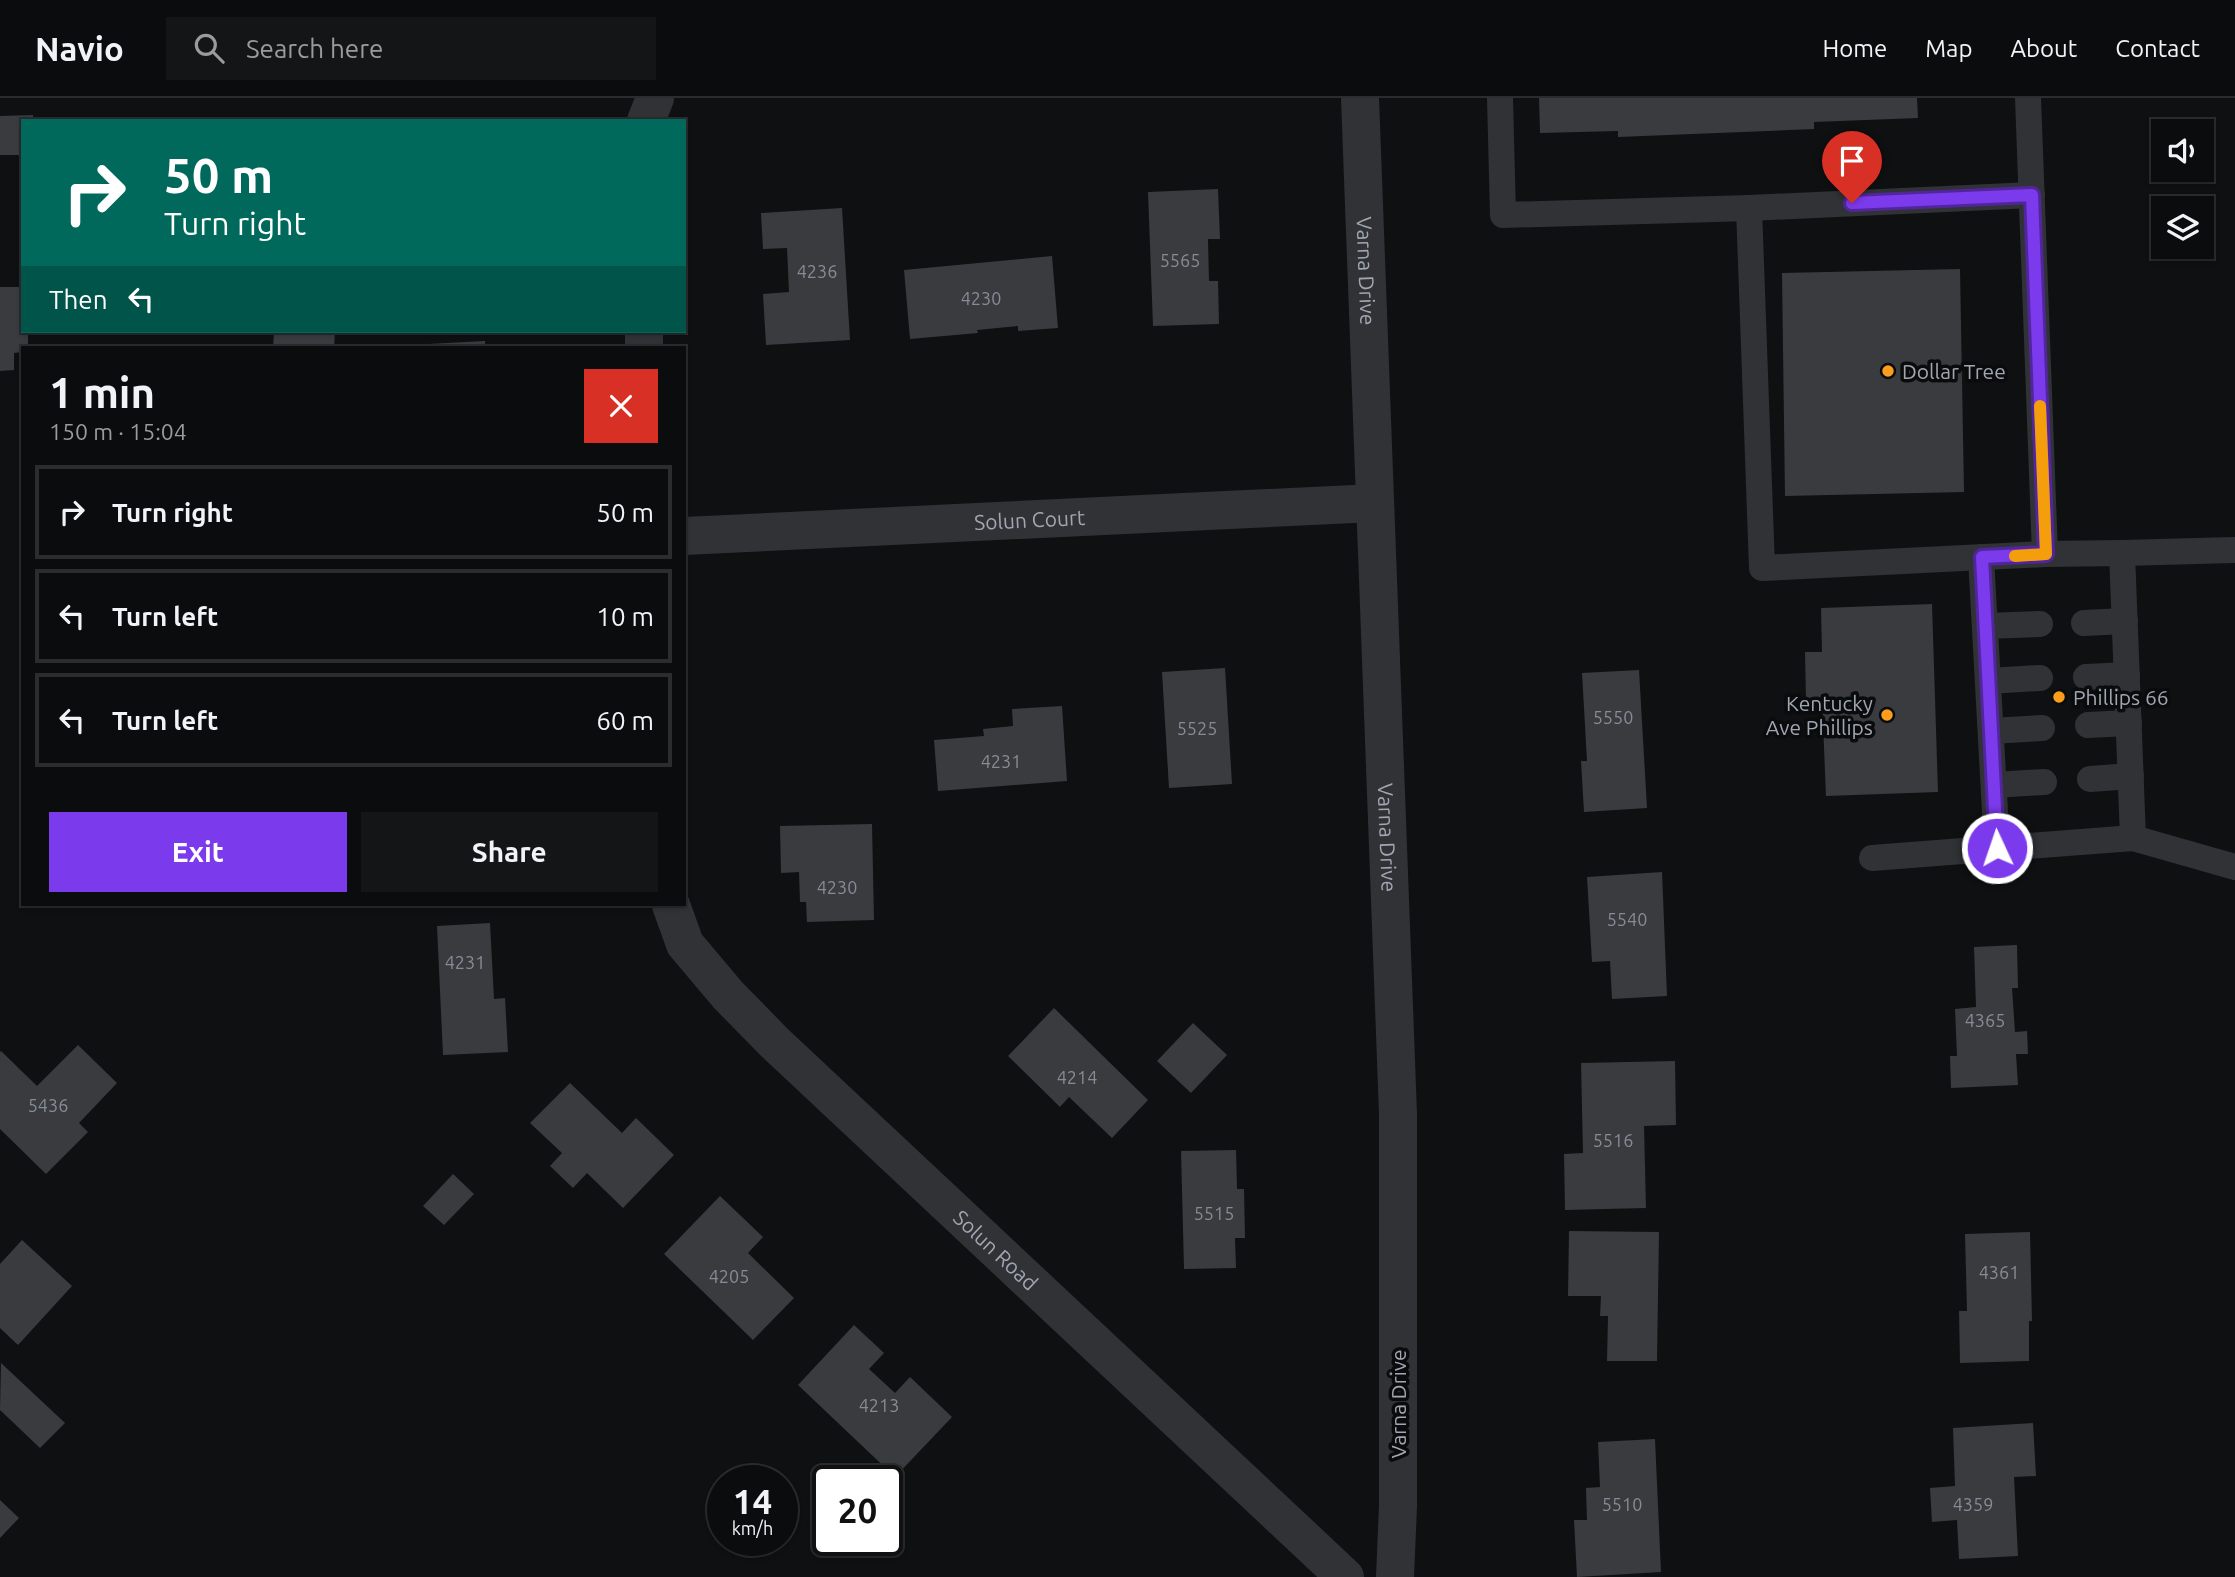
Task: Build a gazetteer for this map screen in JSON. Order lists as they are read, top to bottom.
{
  "streets": {
    "street": ["Varna Drive", "Solun Court", "Solun Road"]
  },
  "crossings": [
    ["Varna Drive", "Solun Court"]
  ],
  "places": ["Dollar Tree", "Phillips 66", "Kentucky Ave Phillips"],
  "house_numbers": [
    "5565",
    "4236",
    "4230",
    "5550",
    "5525",
    "4231",
    "4230",
    "5540",
    "4231",
    "4365",
    "4214",
    "5436",
    "5516",
    "5515",
    "4361",
    "4205",
    "4213",
    "5510",
    "4359"
  ],
  "page": {
    "header": "Navio",
    "search": "Search here",
    "nav": [
      "Home",
      "Map",
      "About",
      "Contact"
    ],
    "turn": ["50 m", "Turn right"],
    "then": "Then",
    "heading": ["1 min", "150 m · 15:04"],
    "list": [
      {
        "name": "Turn right",
        "value": "50 m"
      },
      {
        "name": "Turn left",
        "value": "10 m"
      },
      {
        "name": "Turn left",
        "value": "60 m"
      }
    ],
    "buttons": ["Exit", "Share"],
    "speed": "14 km/h",
    "limit": "20"
  }
}
